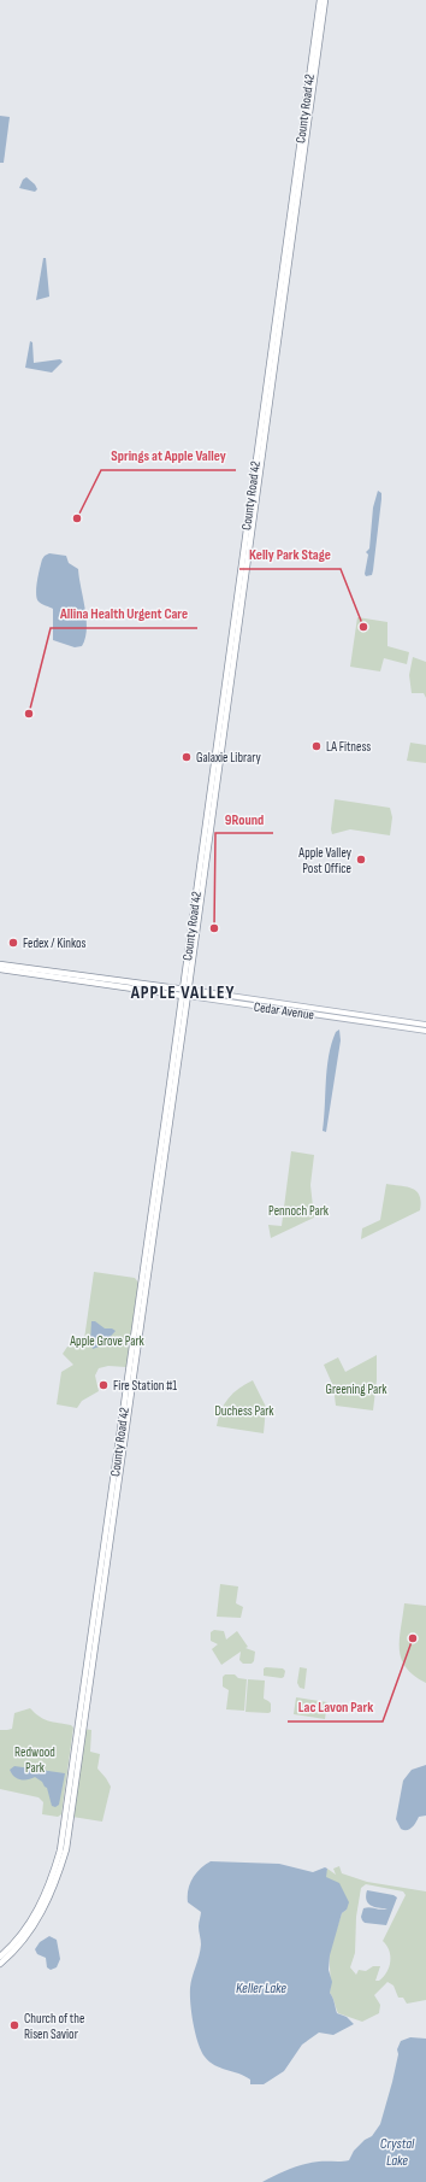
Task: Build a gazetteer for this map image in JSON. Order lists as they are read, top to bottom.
{
  "streets": {
    "highway": ["County Road 42", "Cedar Avenue"]
  },
  "crossings": [
    ["County Road 42", "Cedar Avenue"]
  ],
  "districts": ["APPLE VALLEY"],
  "water": ["Keller Lake", "Crystal Lake"],
  "parks": [
    "Pennoch Park",
    "Apple Grove Park",
    "Greening Park",
    "Duchess Park",
    "Redwood Park"
  ],
  "places": [
    "Springs at Apple Valley",
    "Kelly Park Stage",
    "Allina Health Urgent Care",
    "LA Fitness",
    "Galaxie Library",
    "Apple Valley Post Office",
    "9Round",
    "Fedex / Kinkos",
    "Fire Station #1",
    "Lac Lavon Park",
    "Church of the Risen Savior"
  ]
}
